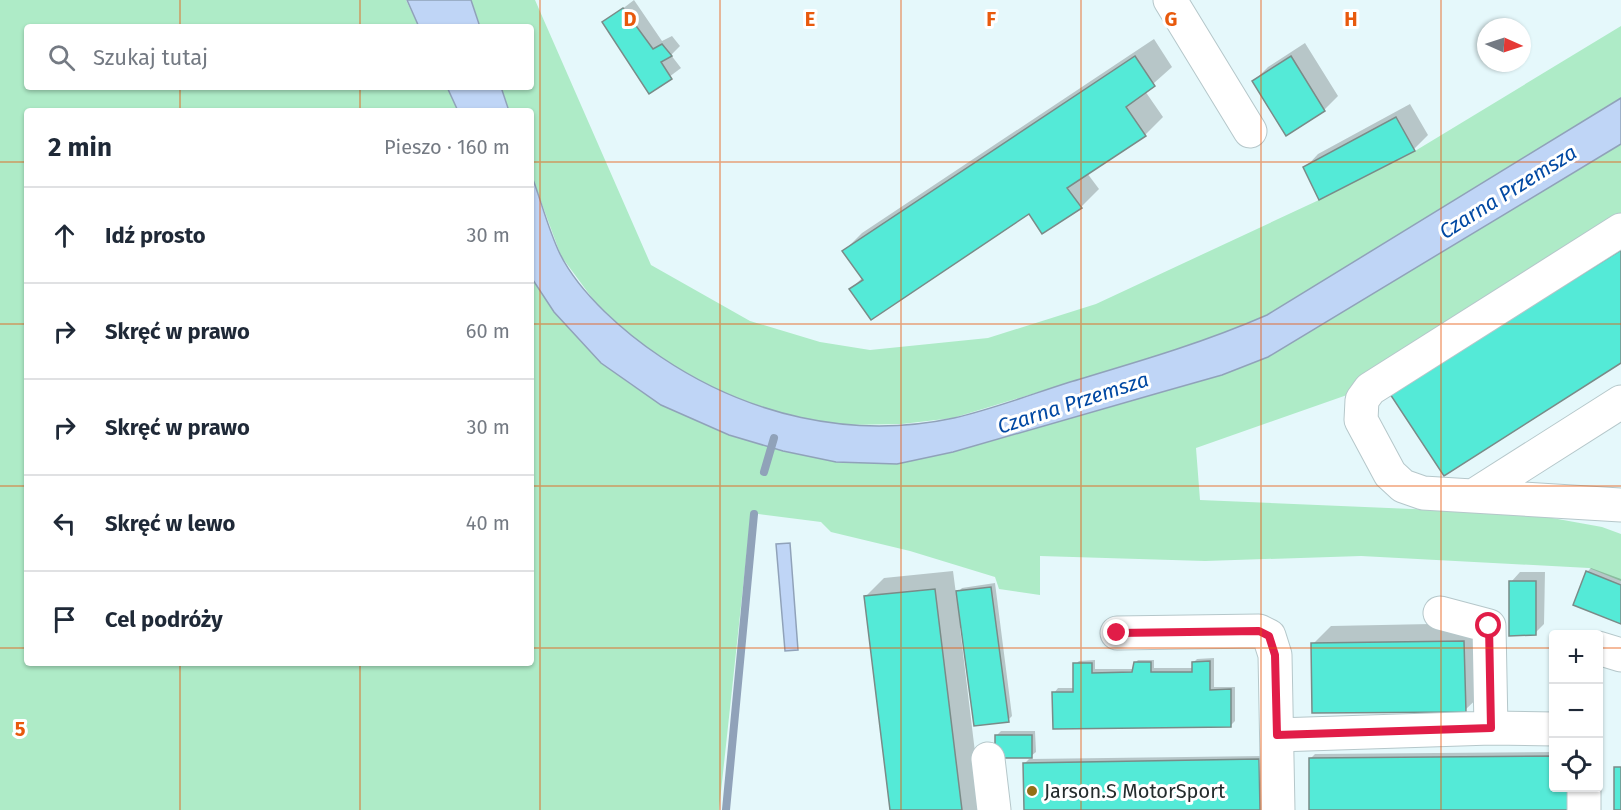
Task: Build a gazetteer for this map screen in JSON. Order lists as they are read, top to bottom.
{
  "water": ["Czarna Przemsza"],
  "places": ["Jarson.S MotorSport"],
  "north": "right",
  "page": {
    "search": "Szukaj tutaj",
    "heading": ["2 min", "Pieszo · 160 m"],
    "list": [
      ["Idź prosto", "30 m"],
      ["Skręć w prawo", "60 m"],
      ["Skręć w prawo", "30 m"],
      ["Skręć w lewo", "40 m"],
      "Cel podróży"
    ],
    "map_buttons": ["+", "−"]
  },
  "grid": {
    "columns": [
      "D",
      "E",
      "F",
      "G",
      "H"
    ],
    "rows": ["5"]
  }
}
